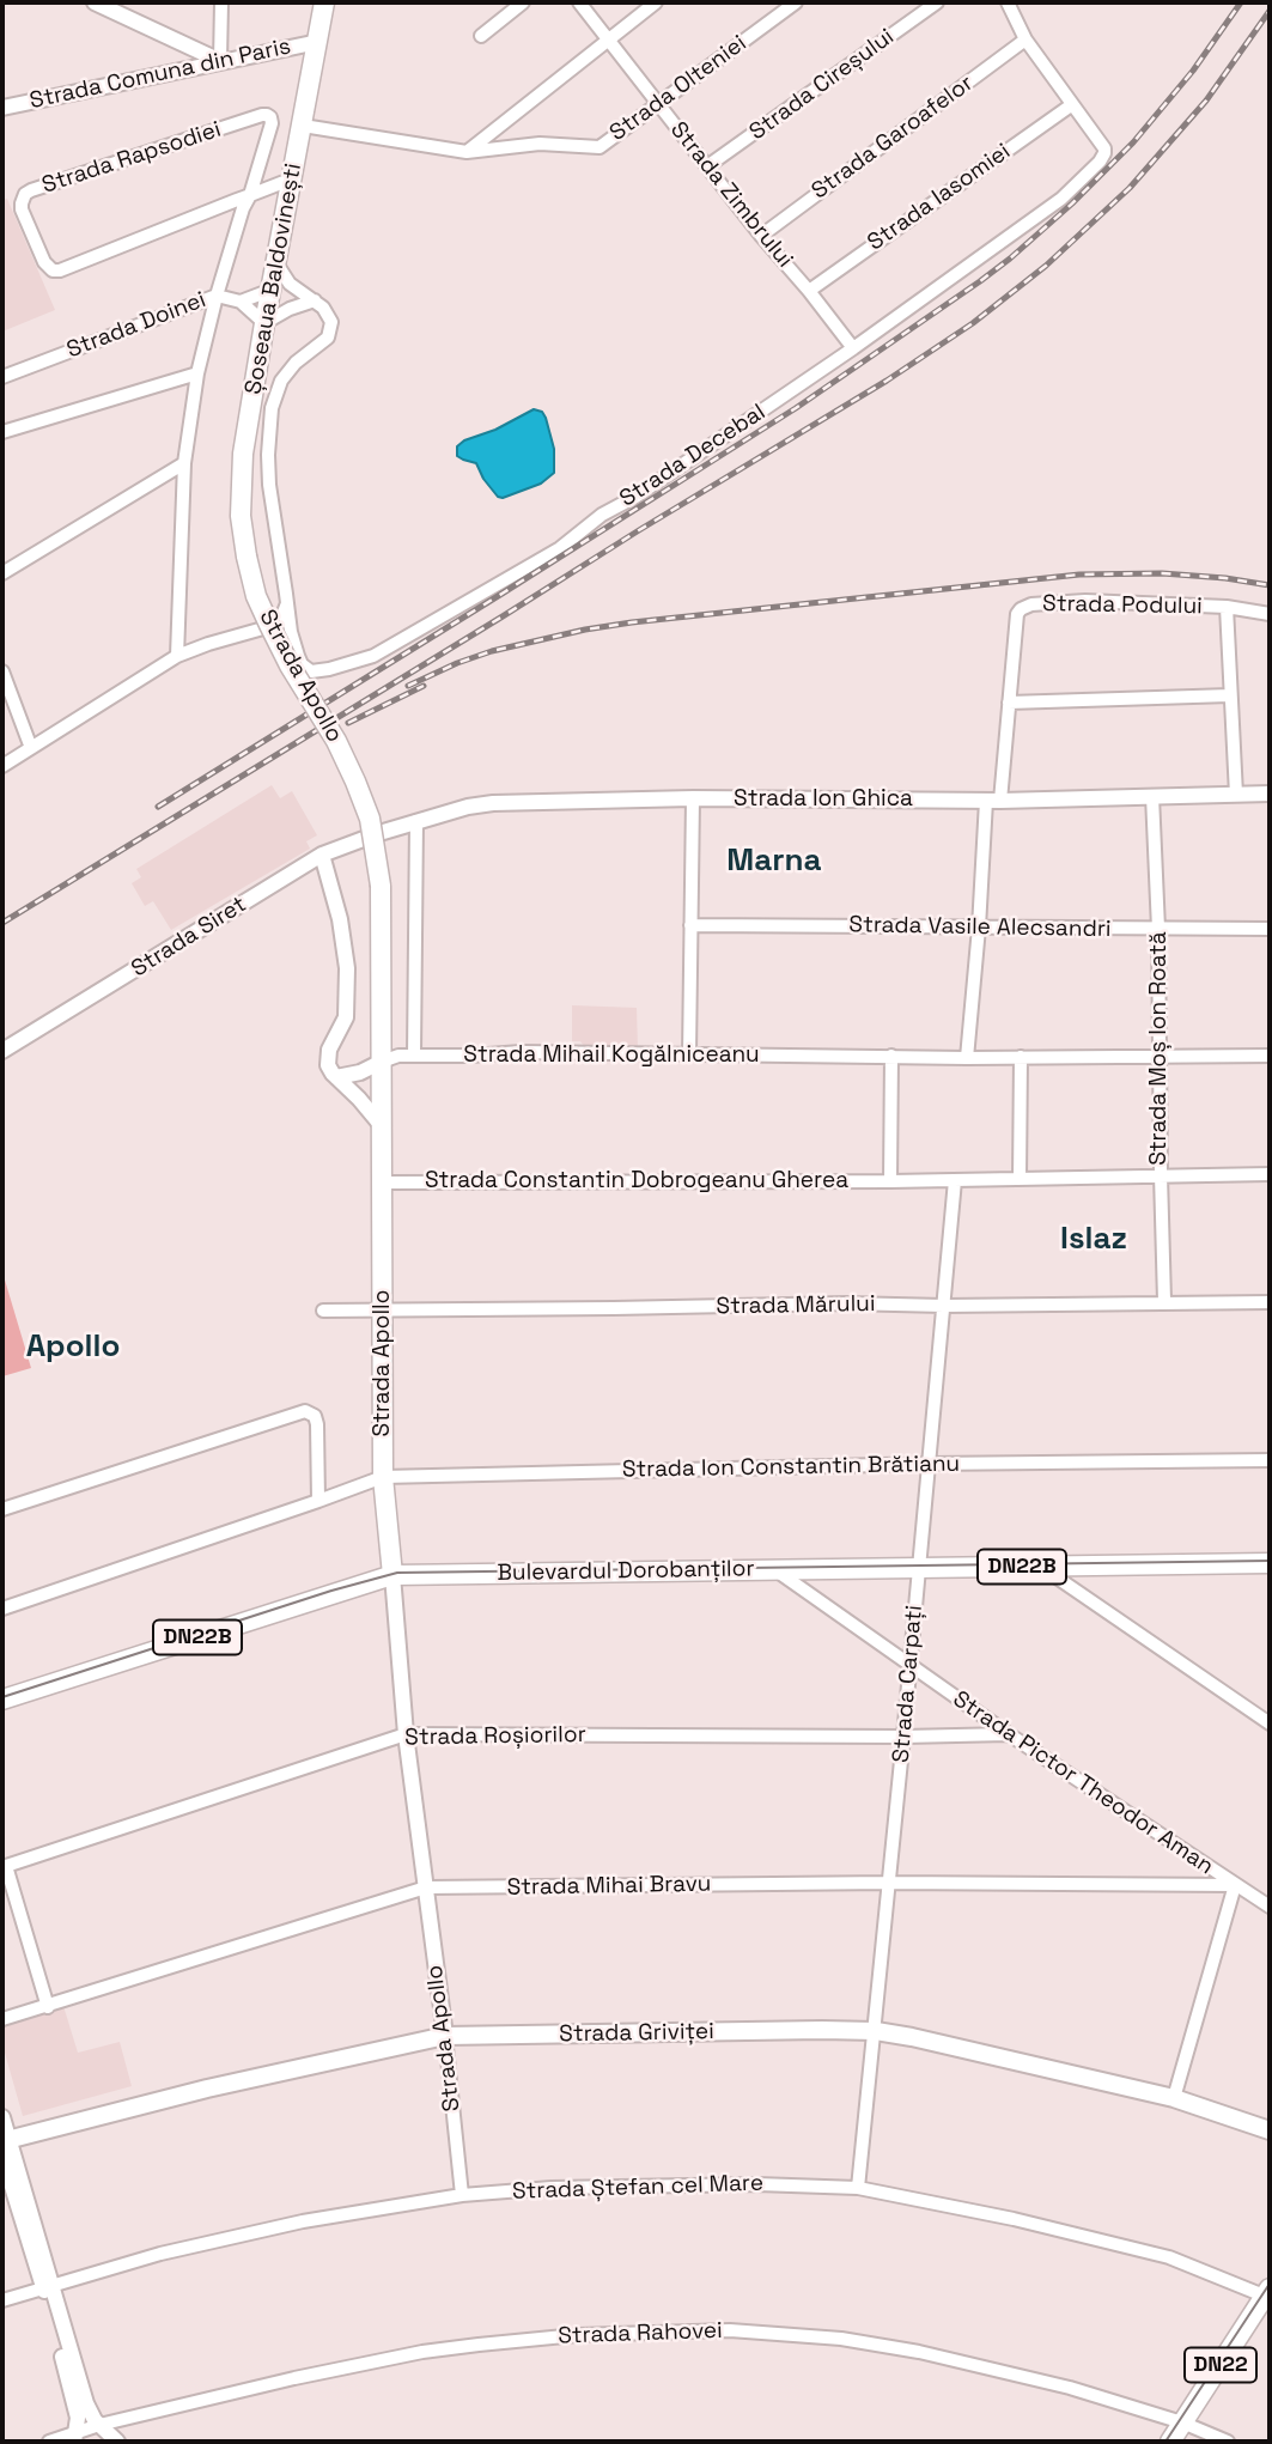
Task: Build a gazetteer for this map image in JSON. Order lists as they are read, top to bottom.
{
  "streets": {
    "main road": [
      "Șoseaua Baldovinești",
      "Strada Apollo",
      "DN22B",
      "Bulevardul Dorobanților",
      "Strada Griviței",
      "DN22"
    ],
    "street": [
      "Strada Comuna din Paris",
      "Strada Cireșului",
      "Strada Olteniei",
      "Strada Garoafelor",
      "Strada Rapsodiei",
      "Strada Zimbrului",
      "Strada Iasomiei",
      "Strada Doinei",
      "Strada Decebal",
      "Strada Podului",
      "Strada Ion Ghica",
      "Strada Vasile Alecsandri",
      "Strada Siret",
      "Strada Moș Ion Roată",
      "Strada Mihail Kogălniceanu",
      "Strada Constantin Dobrogeanu Gherea",
      "Strada Mărului",
      "Strada Ion Constantin Brătianu",
      "Strada Carpați",
      "Strada Roșiorilor",
      "Strada Pictor Theodor Aman",
      "Strada Mihai Bravu",
      "Strada Ștefan cel Mare",
      "Strada Rahovei"
    ]
  },
  "crossings": [
    ["Strada Comuna din Paris", "Șoseaua Baldovinești"],
    ["Strada Cireșului", "Strada Zimbrului"],
    ["Strada Olteniei", "Strada Zimbrului"],
    ["Strada Olteniei", "Șoseaua Baldovinești"],
    ["Strada Garoafelor", "Strada Zimbrului"],
    ["Strada Zimbrului", "Strada Iasomiei"],
    ["Strada Zimbrului", "Strada Decebal"],
    ["Strada Iasomiei", "Strada Decebal"],
    ["Șoseaua Baldovinești", "Strada Doinei"],
    ["Șoseaua Baldovinești", "Strada Decebal"],
    ["Șoseaua Baldovinești", "Strada Apollo"],
    ["Strada Apollo", "Strada Mihail Kogălniceanu"],
    ["Strada Apollo", "Strada Constantin Dobrogeanu Gherea"],
    ["Strada Apollo", "Strada Mărului"],
    ["Strada Apollo", "Strada Ion Constantin Brătianu"],
    ["Strada Apollo", "Bulevardul Dorobanților"],
    ["Strada Apollo", "Strada Roșiorilor"],
    ["Strada Apollo", "Strada Mihai Bravu"],
    ["Strada Apollo", "Strada Griviței"],
    ["Strada Apollo", "Strada Ștefan cel Mare"],
    ["Strada Ion Ghica", "Strada Siret"],
    ["Strada Ion Ghica", "Strada Moș Ion Roată"],
    ["Strada Vasile Alecsandri", "Strada Moș Ion Roată"],
    ["Strada Moș Ion Roată", "Strada Mărului"],
    ["Strada Constantin Dobrogeanu Gherea", "Strada Carpați"],
    ["Strada Mărului", "Strada Carpați"],
    ["Strada Ion Constantin Brătianu", "Strada Carpați"],
    ["Bulevardul Dorobanților", "Strada Carpați"],
    ["Bulevardul Dorobanților", "Strada Pictor Theodor Aman"],
    ["Strada Carpați", "Strada Roșiorilor"],
    ["Strada Carpați", "Strada Pictor Theodor Aman"],
    ["Strada Carpați", "Strada Mihai Bravu"],
    ["Strada Carpați", "Strada Griviței"],
    ["Strada Carpați", "Strada Ștefan cel Mare"],
    ["Strada Roșiorilor", "Strada Pictor Theodor Aman"],
    ["Strada Pictor Theodor Aman", "Strada Mihai Bravu"],
    ["Strada Ștefan cel Mare", "DN22"],
    ["Strada Rahovei", "DN22"]
  ],
  "districts": ["Marna", "Islaz", "Apollo"]
}
